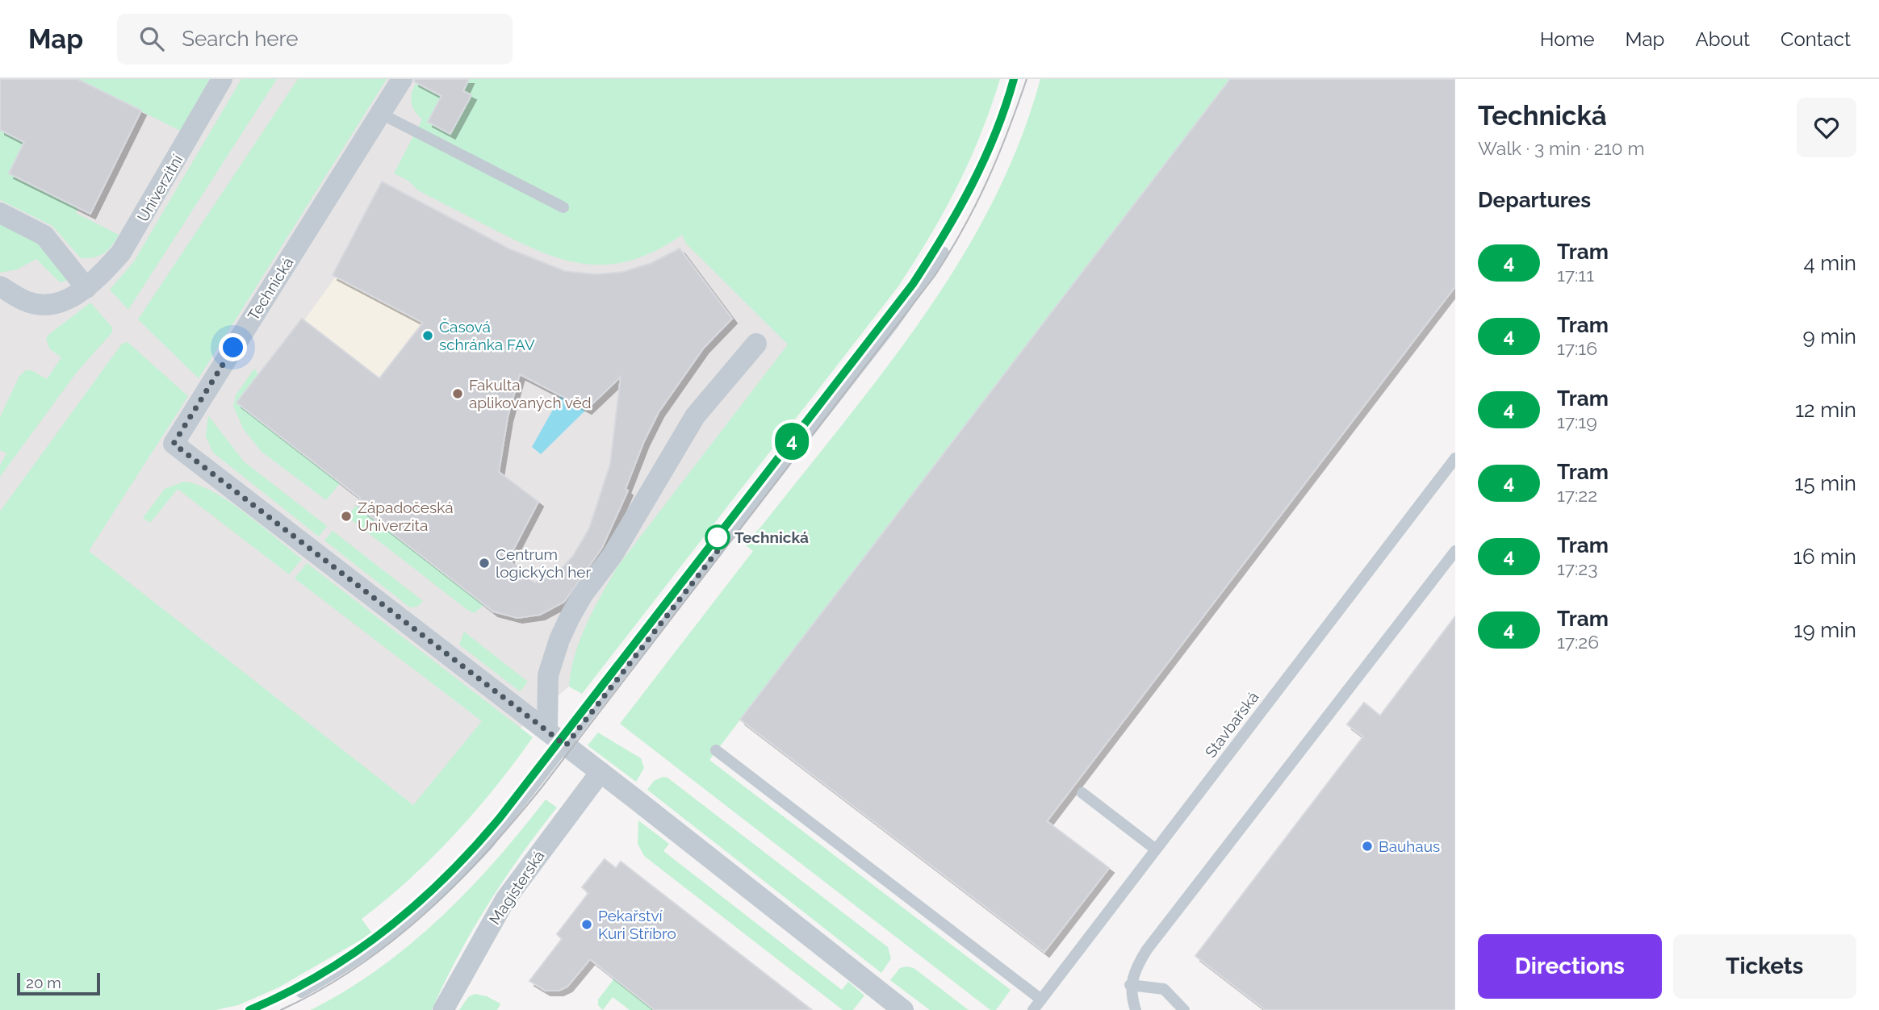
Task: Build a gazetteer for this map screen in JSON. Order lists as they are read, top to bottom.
{
  "streets": {
    "street": ["Univerzitní", "Technická", "Magisterská"],
    "lane": ["Stavbařská"]
  },
  "crossings": [
    ["Technická", "Magisterská"]
  ],
  "places": [
    "Časová schránka FAV",
    "Fakulta aplikovaných věd",
    "Západočeská Univerzita",
    "Technická",
    "Centrum logických her",
    "Bauhaus",
    "Pekařství Kuri Stříbro"
  ],
  "lines": ["tram line 4"],
  "scale_bar": "20 m",
  "page": {
    "header": "Map",
    "search": "Search here",
    "nav": [
      "Home",
      "Map",
      "About",
      "Contact"
    ],
    "on_map": "4",
    "heading": [
      ["Technická", "Walk · 3 min · 210 m"],
      "Departures"
    ],
    "list": [
      {
        "mark": "4",
        "name": "Tram",
        "note": "17:11",
        "value": "4 min"
      },
      {
        "mark": "4",
        "name": "Tram",
        "note": "17:16",
        "value": "9 min"
      },
      {
        "mark": "4",
        "name": "Tram",
        "note": "17:19",
        "value": "12 min"
      },
      {
        "mark": "4",
        "name": "Tram",
        "note": "17:22",
        "value": "15 min"
      },
      {
        "mark": "4",
        "name": "Tram",
        "note": "17:23",
        "value": "16 min"
      },
      {
        "mark": "4",
        "name": "Tram",
        "note": "17:26",
        "value": "19 min"
      }
    ],
    "buttons": ["Directions", "Tickets"],
    "scale": "20 m"
  }
}
